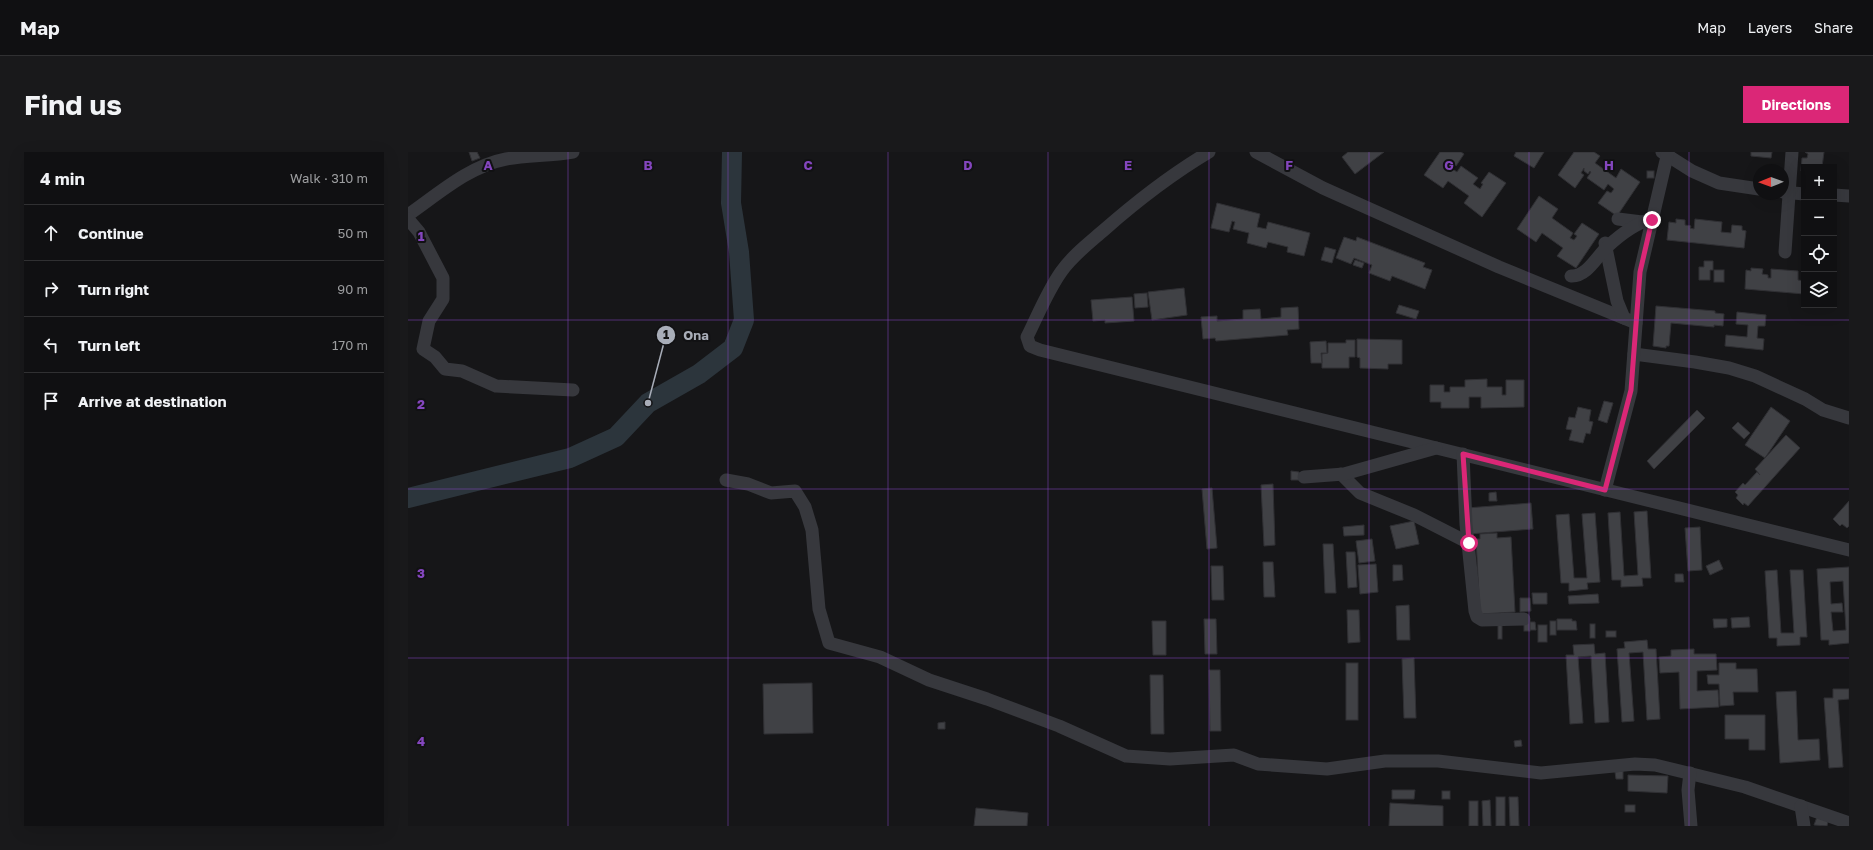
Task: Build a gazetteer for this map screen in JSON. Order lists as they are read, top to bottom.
{
  "places": ["Ona"],
  "north": "left",
  "page": {
    "header": "Map",
    "nav": ["Map", "Layers", "Share"],
    "buttons": "Directions",
    "title": "Find us",
    "heading": ["4 min", "Walk · 310 m"],
    "map_buttons": ["+", "−"],
    "list": [
      ["Continue", "50 m"],
      ["Turn right", "90 m"],
      ["Turn left", "170 m"],
      "Arrive at destination"
    ]
  },
  "grid": {
    "columns": [
      "A",
      "B",
      "C",
      "D",
      "E",
      "F",
      "G",
      "H"
    ],
    "rows": [
      "1",
      "2",
      "3",
      "4"
    ]
  }
}
